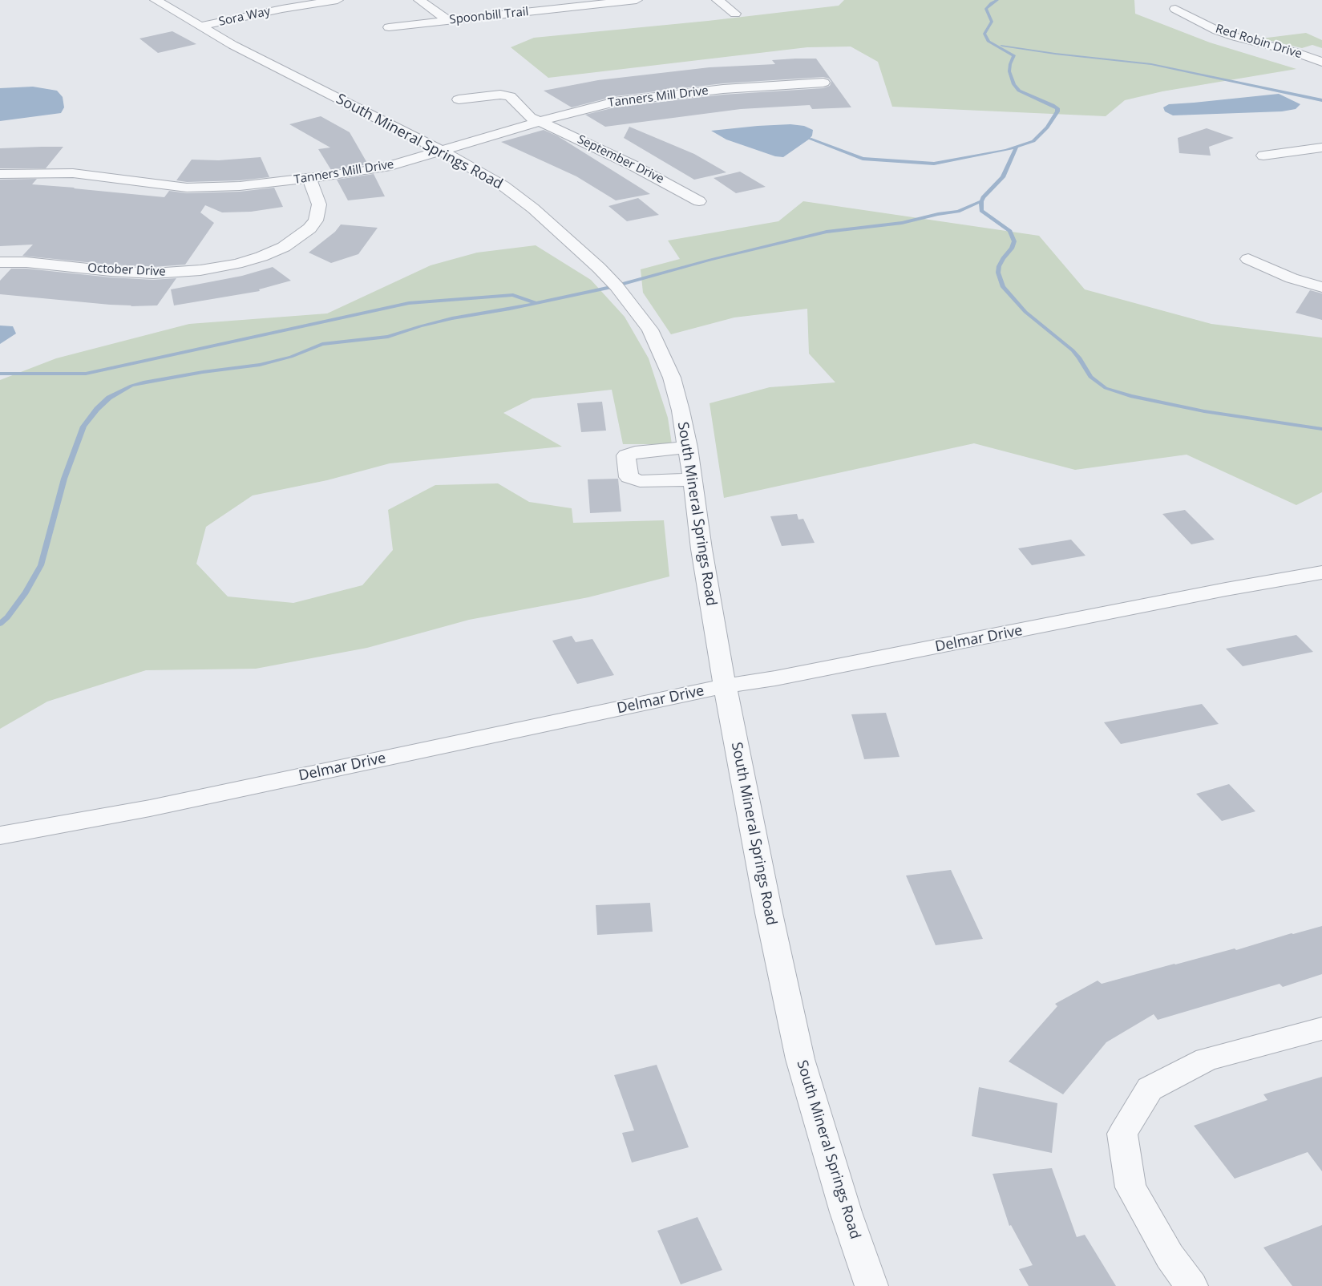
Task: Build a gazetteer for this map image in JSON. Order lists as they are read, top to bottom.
{
  "streets": {
    "street": [
      "Spoonbill Trail",
      "Sora Way",
      "Red Robin Drive",
      "Tanners Mill Drive",
      "South Mineral Springs Road",
      "September Drive",
      "October Drive",
      "Delmar Drive"
    ]
  },
  "crossings": [
    ["Sora Way", "South Mineral Springs Road"],
    ["Tanners Mill Drive", "South Mineral Springs Road"],
    ["Tanners Mill Drive", "September Drive"],
    ["Tanners Mill Drive", "October Drive"],
    ["South Mineral Springs Road", "Delmar Drive"]
  ]
}
